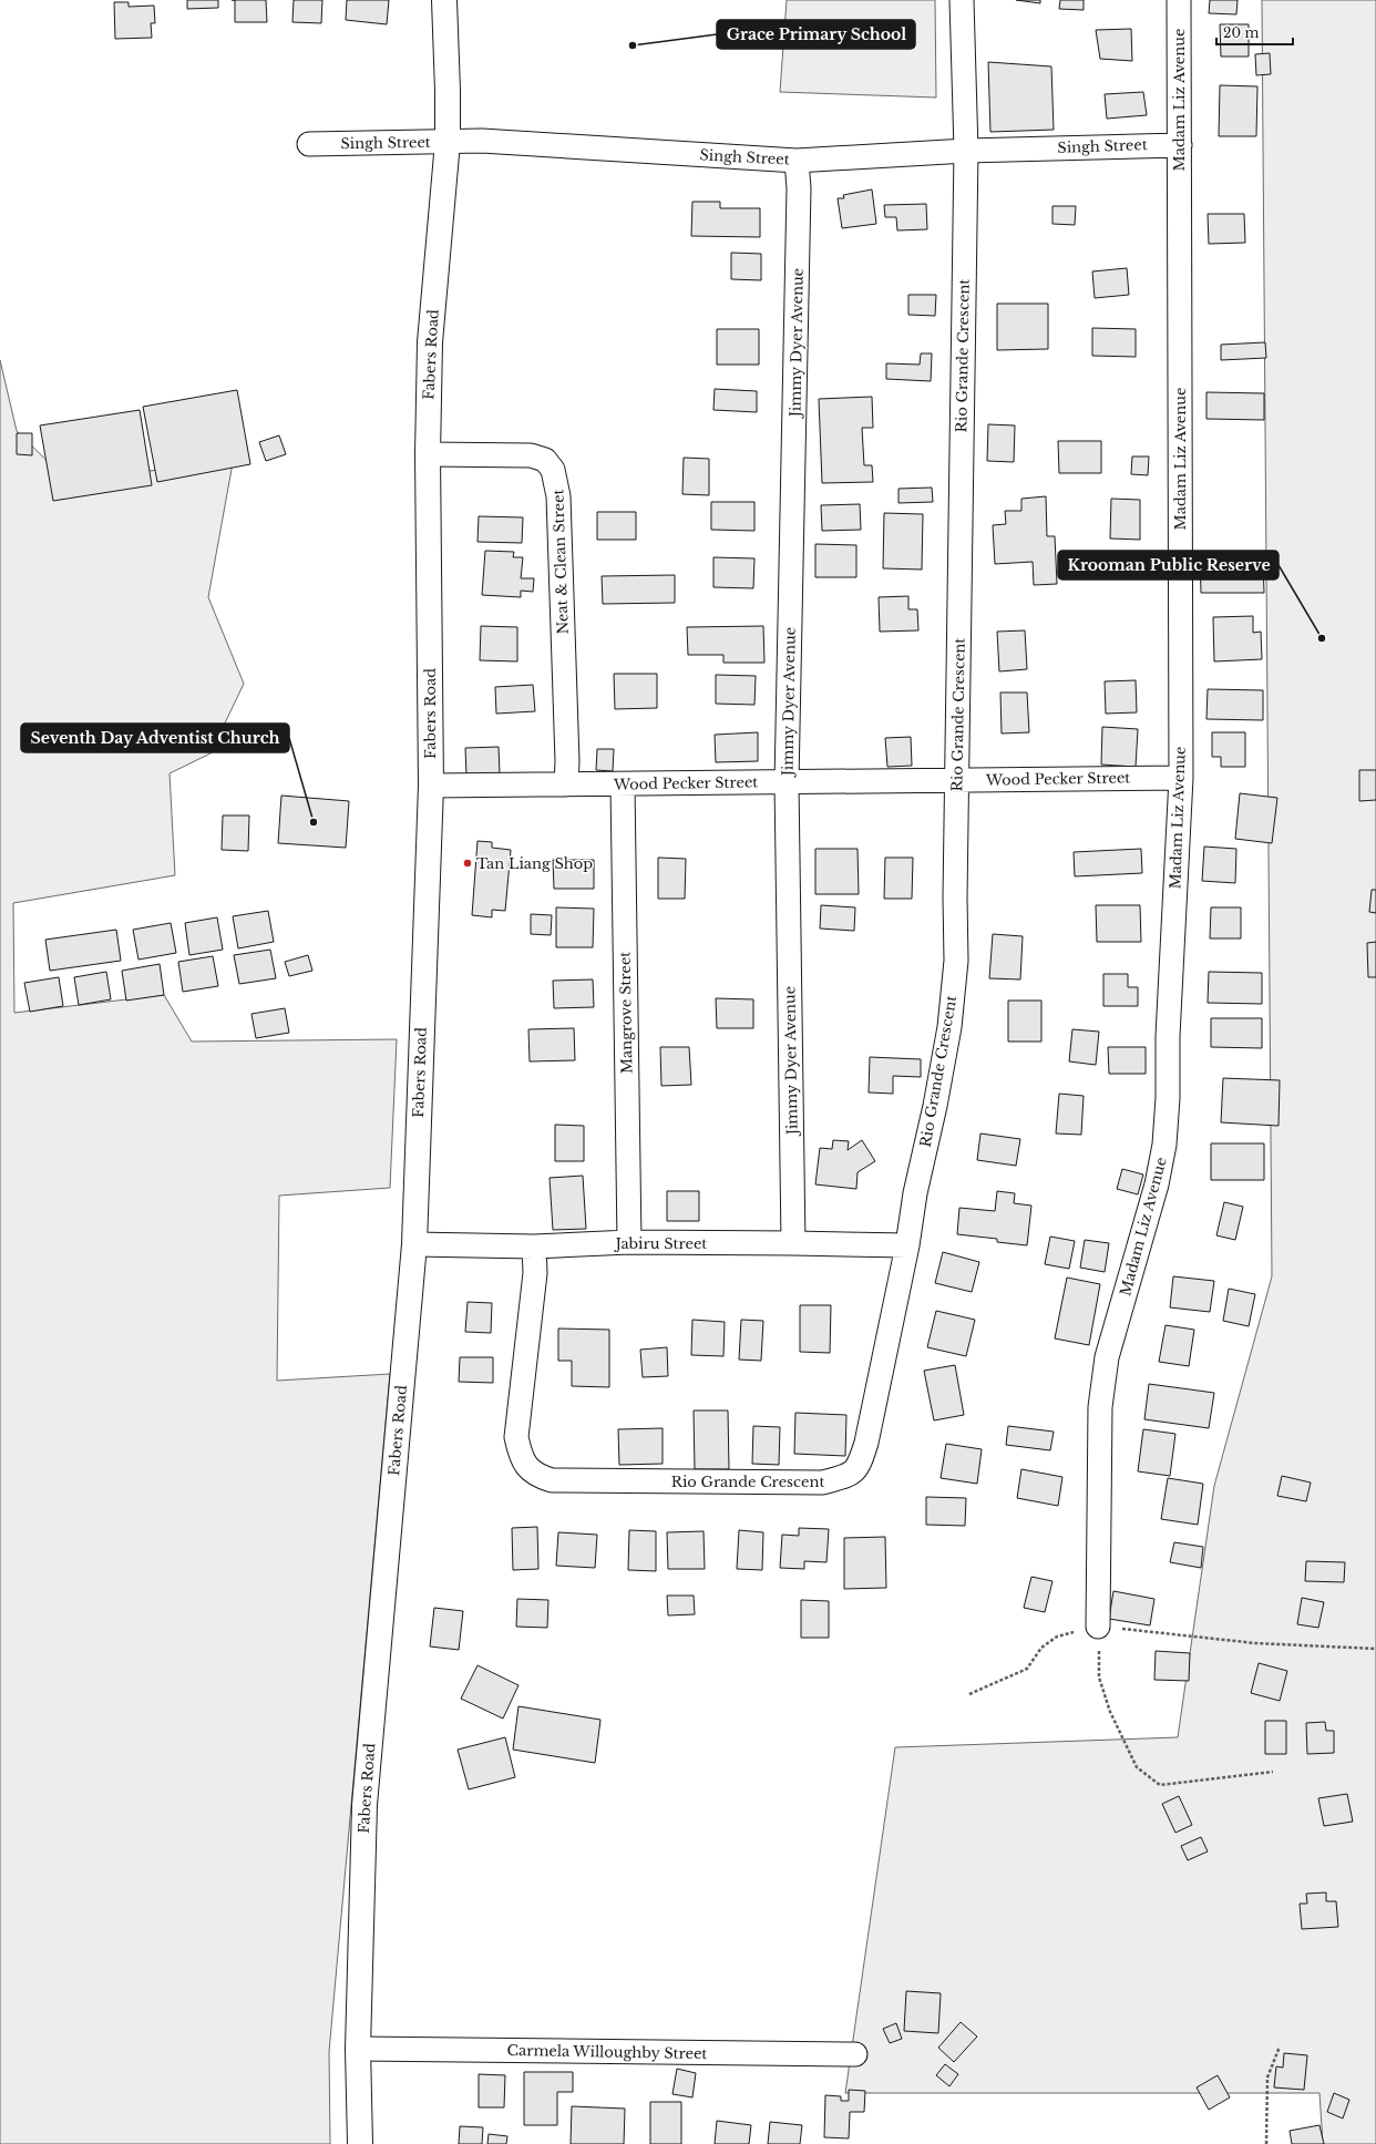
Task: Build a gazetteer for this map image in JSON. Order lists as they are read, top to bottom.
{
  "streets": {
    "main road": ["Fabers Road"],
    "street": [
      "Madam Liz Avenue",
      "Singh Street",
      "Jimmy Dyer Avenue",
      "Rio Grande Crescent",
      "Neat & Clean Street",
      "Wood Pecker Street",
      "Mangrove Street",
      "Jabiru Street",
      "Carmela Willoughby Street"
    ]
  },
  "crossings": [
    ["Madam Liz Avenue", "Singh Street"],
    ["Madam Liz Avenue", "Wood Pecker Street"],
    ["Singh Street", "Jimmy Dyer Avenue"],
    ["Singh Street", "Fabers Road"],
    ["Singh Street", "Rio Grande Crescent"],
    ["Jimmy Dyer Avenue", "Wood Pecker Street"],
    ["Jimmy Dyer Avenue", "Jabiru Street"],
    ["Fabers Road", "Neat & Clean Street"],
    ["Fabers Road", "Wood Pecker Street"],
    ["Fabers Road", "Jabiru Street"],
    ["Fabers Road", "Carmela Willoughby Street"],
    ["Rio Grande Crescent", "Wood Pecker Street"],
    ["Rio Grande Crescent", "Jabiru Street"],
    ["Neat & Clean Street", "Wood Pecker Street"],
    ["Wood Pecker Street", "Mangrove Street"],
    ["Mangrove Street", "Jabiru Street"]
  ],
  "places": [
    "Grace Primary School",
    "Krooman Public Reserve",
    "Seventh Day Adventist Church",
    "Tan Liang Shop"
  ],
  "scale_bar": "20 m"
}
